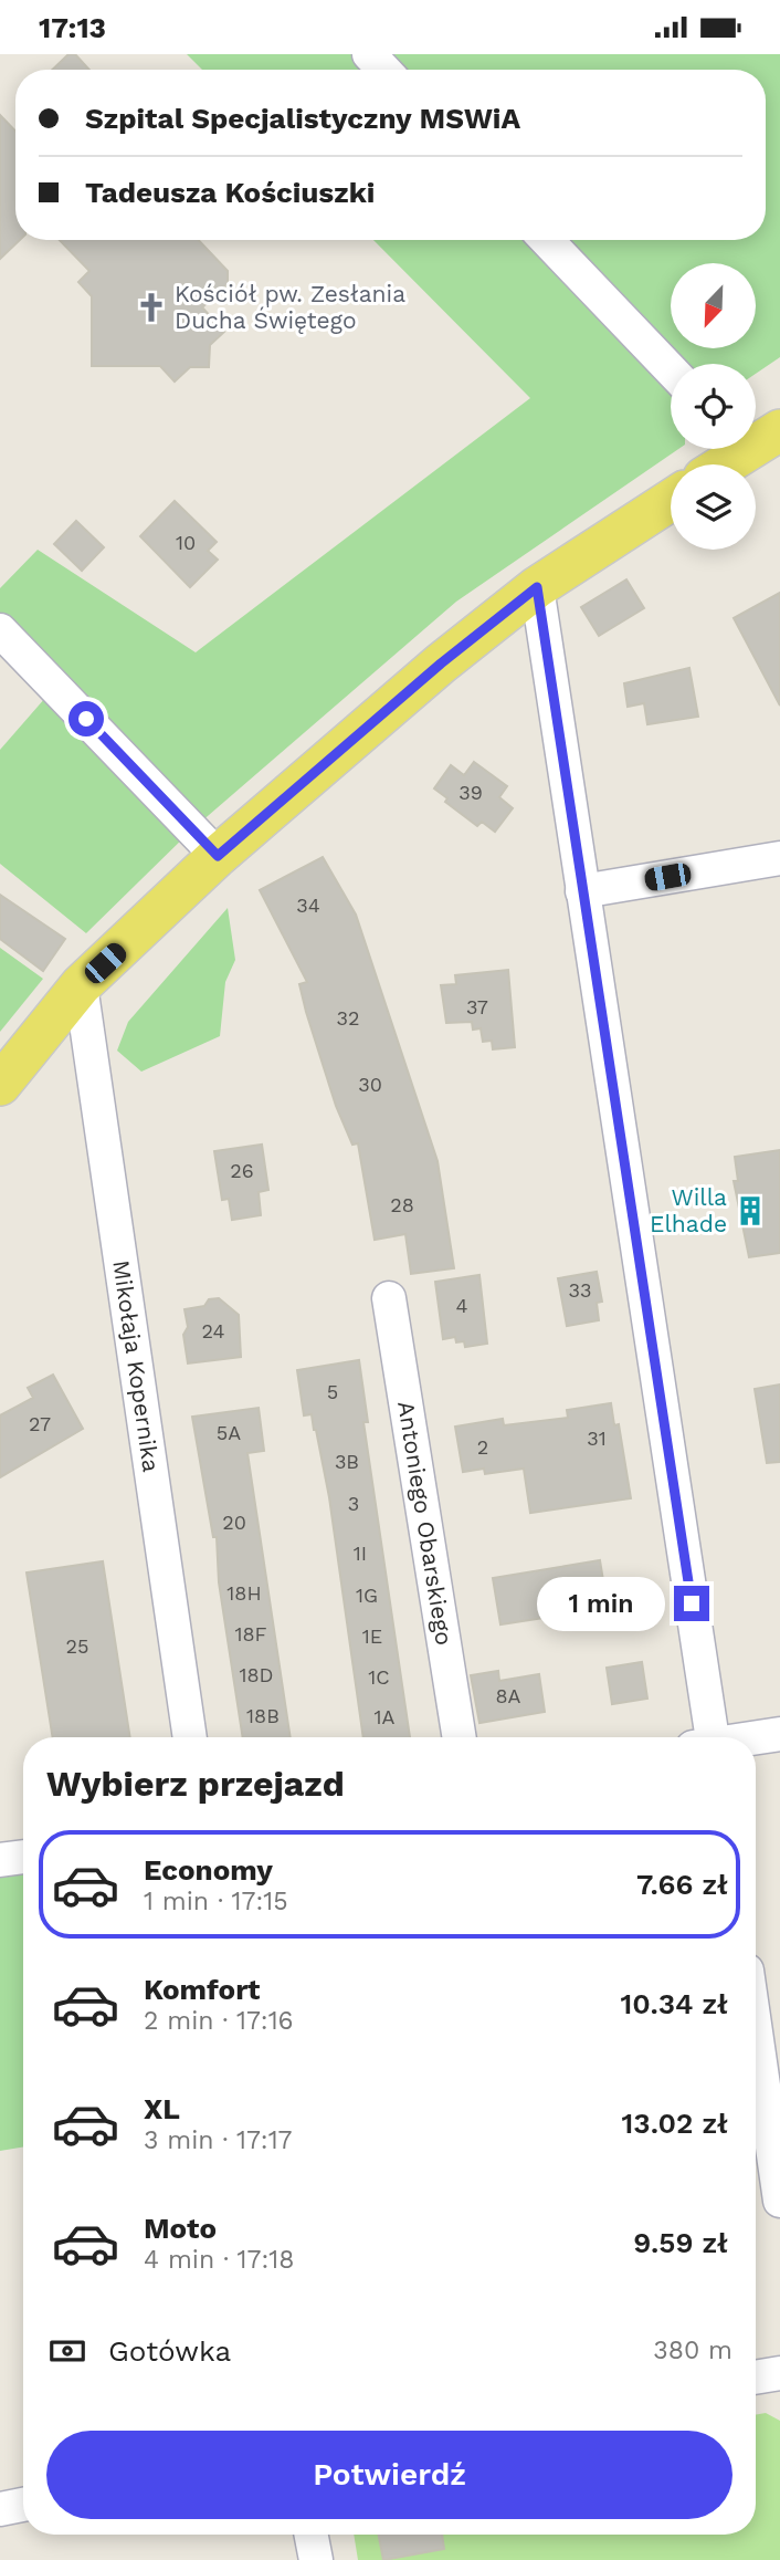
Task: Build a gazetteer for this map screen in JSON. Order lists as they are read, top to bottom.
{
  "streets": {
    "street": ["Mikołaja Kopernika", "Antoniego Obarskiego"]
  },
  "places": {
    "church": ["Kościół pw. Zesłania Ducha Świętego"],
    "building": ["Willa Elhade"]
  },
  "house_numbers": [
    "10",
    "39",
    "34",
    "37",
    "32",
    "30",
    "26",
    "28",
    "33",
    "4",
    "24",
    "5",
    "27",
    "5A",
    "31",
    "2",
    "3B",
    "3",
    "20",
    "1I",
    "18H",
    "1G",
    "18F",
    "1E",
    "25",
    "18D",
    "1C",
    "8A",
    "18B",
    "1A"
  ],
  "north": "bottom left",
  "page": {
    "status": "17:13",
    "banner": ["Szpital Specjalistyczny MSWiA", "Tadeusza Kościuszki"],
    "bubble": "1 min",
    "heading": "Wybierz przejazd",
    "list": [
      {
        "name": "Economy",
        "note": "1 min · 17:15",
        "value": "7.66 zł"
      },
      {
        "name": "Komfort",
        "note": "2 min · 17:16",
        "value": "10.34 zł"
      },
      {
        "name": "XL",
        "note": "3 min · 17:17",
        "value": "13.02 zł"
      },
      {
        "name": "Moto",
        "note": "4 min · 17:18",
        "value": "9.59 zł"
      }
    ],
    "pay": ["Gotówka", "380 m"],
    "buttons": "Potwierdź"
  }
}
